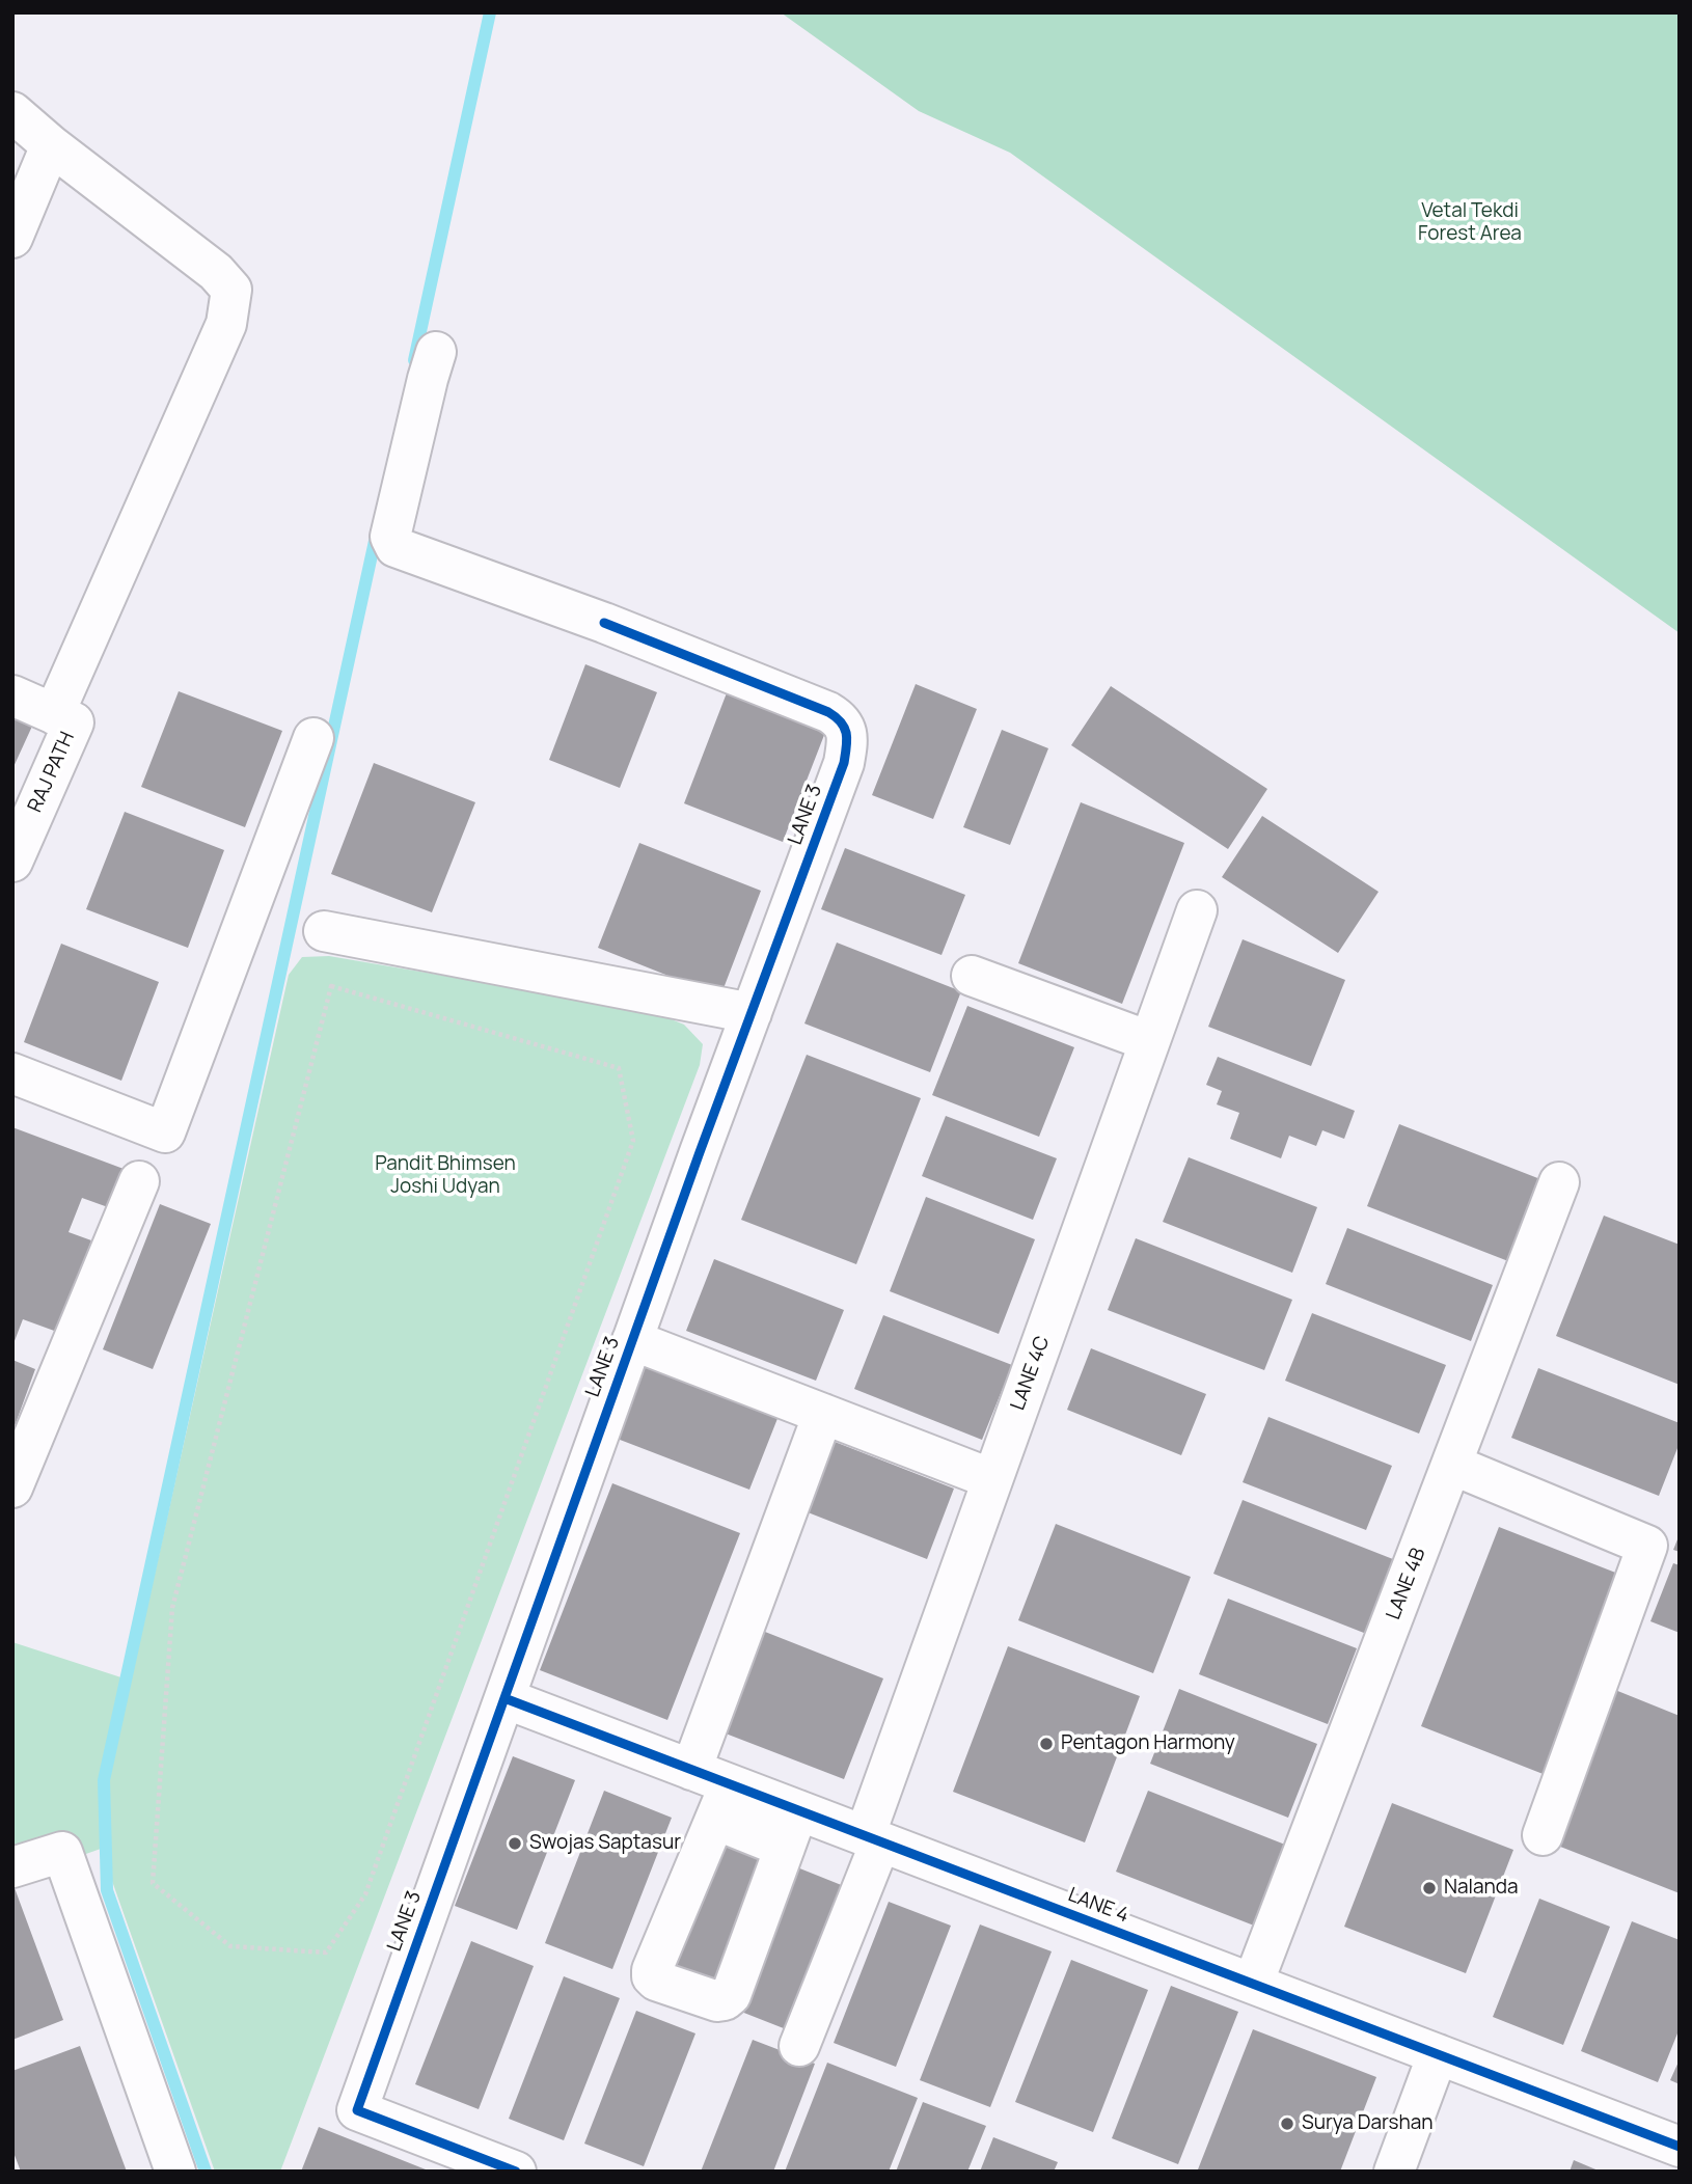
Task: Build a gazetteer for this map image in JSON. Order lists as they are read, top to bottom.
{
  "streets": {
    "street": [
      "RAJ PATH",
      "LANE 3",
      "LANE 4C",
      "LANE 4B",
      "LANE 4"
    ]
  },
  "crossings": [
    ["LANE 3", "LANE 4"],
    ["LANE 4C", "LANE 4"],
    ["LANE 4B", "LANE 4"]
  ],
  "parks": ["Vetal Tekdi Forest Area", "Pandit Bhimsen Joshi Udyan"],
  "places": [
    "Pentagon Harmony",
    "Swojas Saptasur",
    "Nalanda",
    "Surya Darshan"
  ]
}
